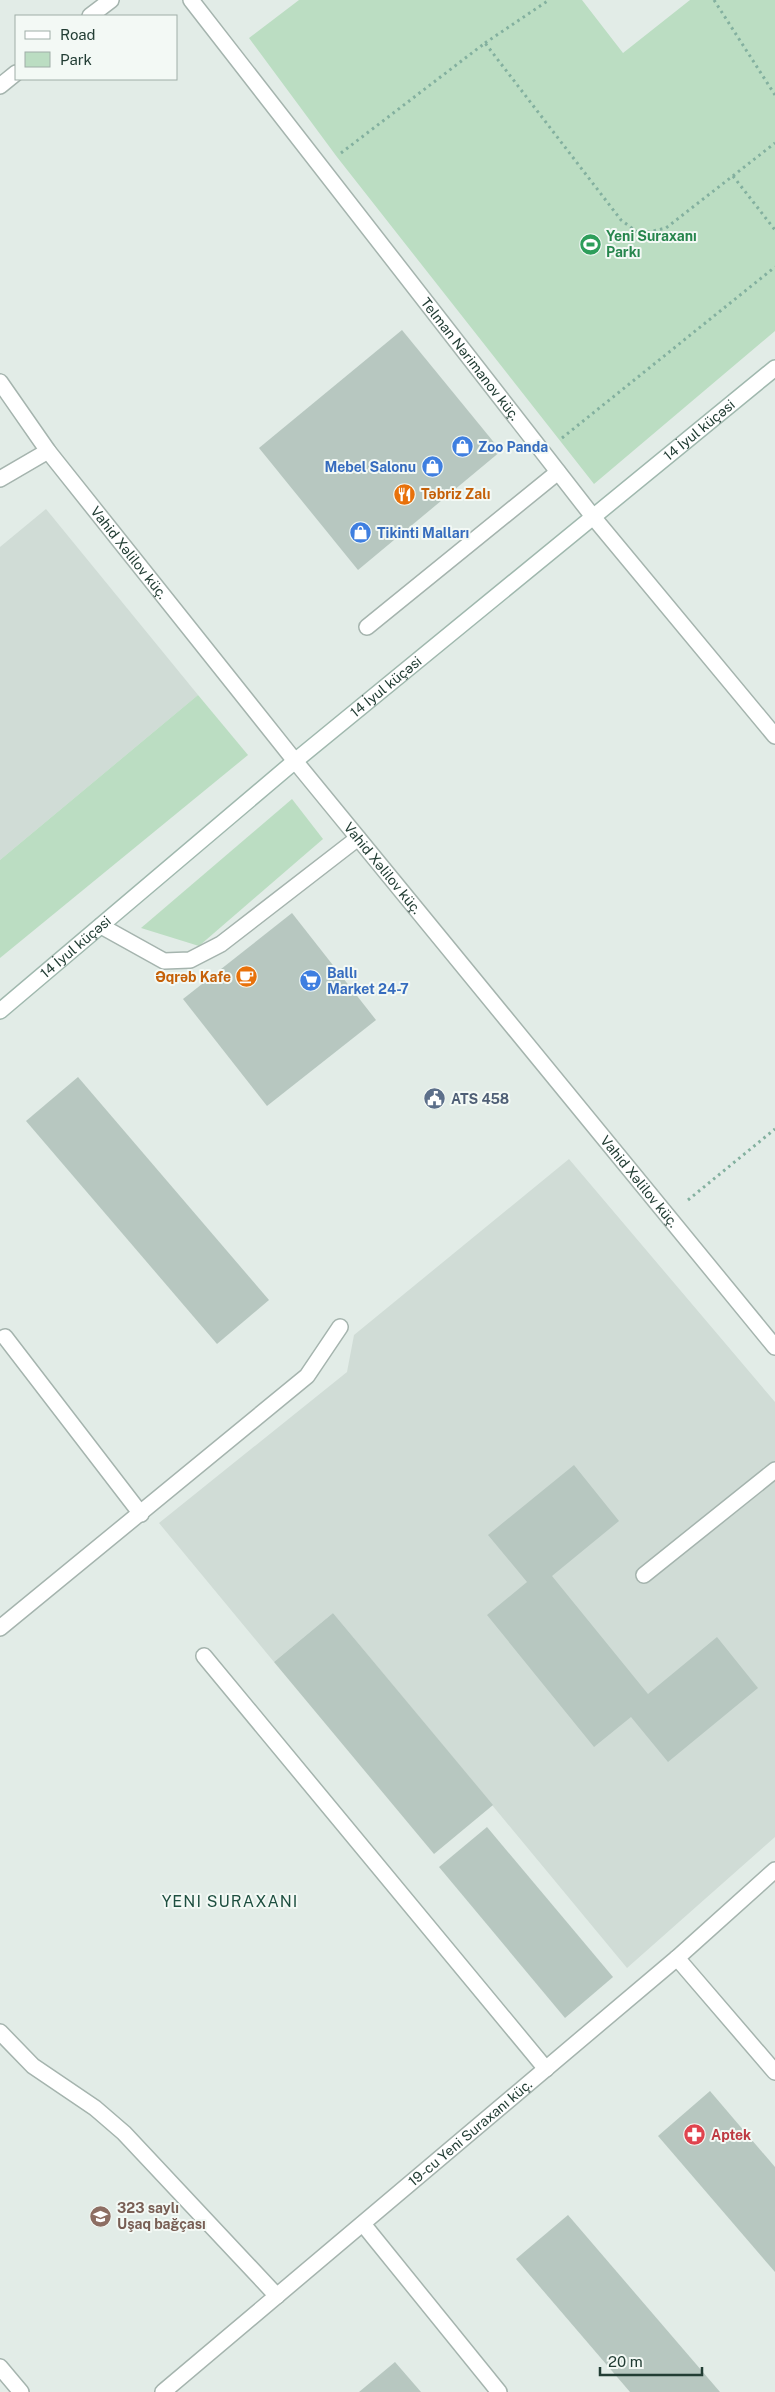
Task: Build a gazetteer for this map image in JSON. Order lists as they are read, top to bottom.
{
  "streets": {
    "street": [
      "Telman Nərimanov küç.",
      "14 İyul küçəsi",
      "Vahid Xəlilov küç.",
      "19-cu Yeni Suraxanı küç."
    ]
  },
  "crossings": [
    ["Telman Nərimanov küç.", "14 İyul küçəsi"],
    ["14 İyul küçəsi", "Vahid Xəlilov küç."]
  ],
  "districts": ["YENI SURAXANI"],
  "places": {
    "sports": ["Yeni Suraxanı Parkı"],
    "shop": ["Zoo Panda", "Mebel Salonu", "Tikinti Malları"],
    "restaurant": ["Təbriz Zalı"],
    "cafe": ["Əqrəb Kafe"],
    "supermarket": ["Ballı Market 24-7"],
    "public building": ["ATS 458"],
    "pharmacy": ["Aptek"],
    "school or university": ["323 saylı Uşaq bağçası"]
  },
  "legend": ["Road", "Park"],
  "scale_bar": "20 m"
}
